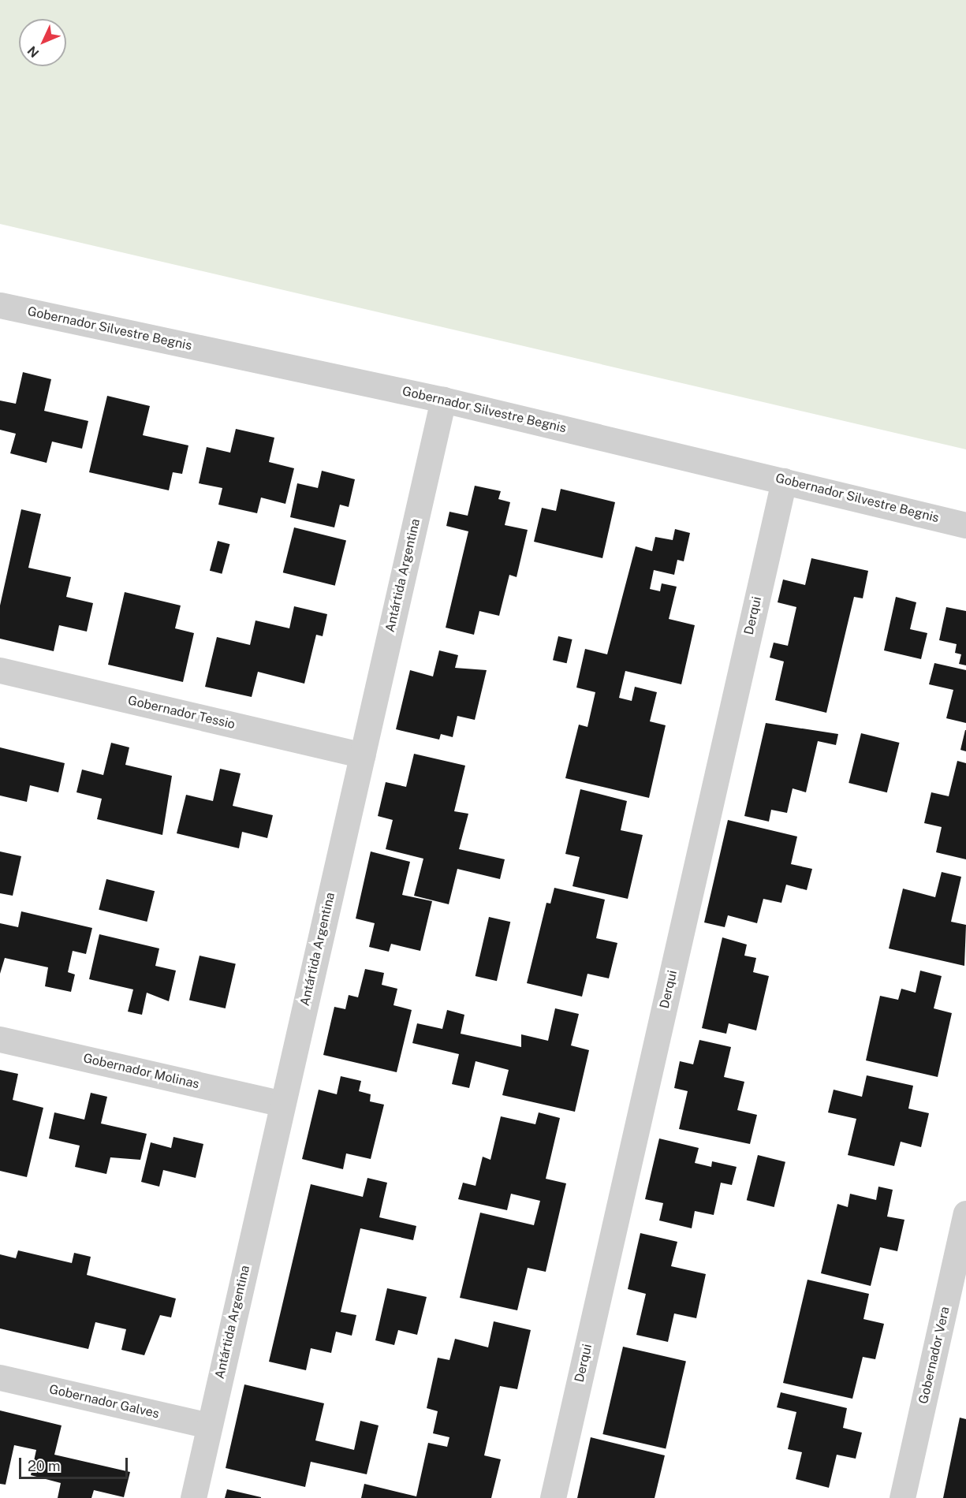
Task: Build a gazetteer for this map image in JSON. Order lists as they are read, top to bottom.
{
  "streets": {
    "street": [
      "Gobernador Silvestre Begnis",
      "Antártida Argentina",
      "Derqui",
      "Gobernador Tessio",
      "Gobernador Molinas",
      "Gobernador Vera",
      "Gobernador Galves"
    ]
  },
  "crossings": [
    ["Gobernador Silvestre Begnis", "Antártida Argentina"],
    ["Gobernador Silvestre Begnis", "Derqui"],
    ["Antártida Argentina", "Gobernador Tessio"],
    ["Antártida Argentina", "Gobernador Molinas"],
    ["Antártida Argentina", "Gobernador Galves"]
  ],
  "scale_bar": "20 m",
  "north": "bottom left"
}
